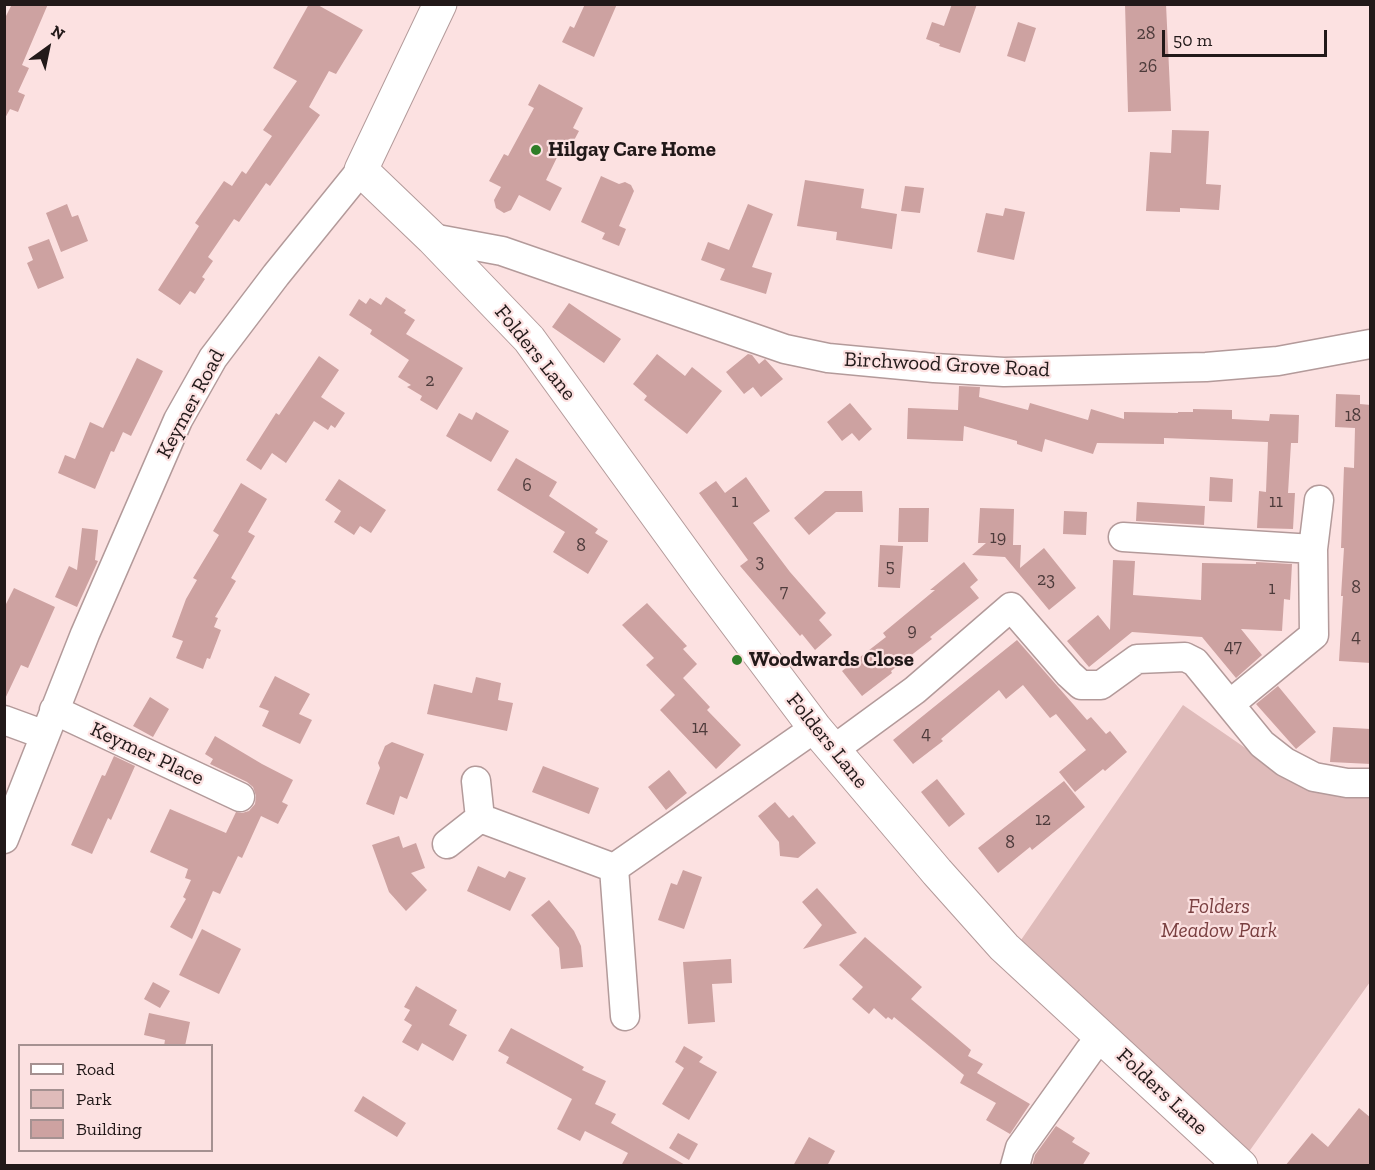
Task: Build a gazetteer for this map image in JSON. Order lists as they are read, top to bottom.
{
  "streets": {
    "main road": ["Folders Lane", "Keymer Road"],
    "street": ["Birchwood Grove Road", "Keymer Place"]
  },
  "crossings": [
    ["Folders Lane", "Birchwood Grove Road"],
    ["Folders Lane", "Keymer Road"],
    ["Keymer Road", "Keymer Place"]
  ],
  "parks": ["Folders Meadow Park"],
  "places": ["Hilgay Care Home", "Woodwards Close"],
  "house_numbers": [
    "28",
    "26",
    "2",
    "18",
    "6",
    "1",
    "11",
    "19",
    "8",
    "3",
    "5",
    "23",
    "8",
    "1",
    "7",
    "9",
    "4",
    "47",
    "14",
    "4",
    "12",
    "8"
  ],
  "legend": ["Road", "Park", "Building"],
  "scale_bar": "50 m",
  "north": "top right"
}
